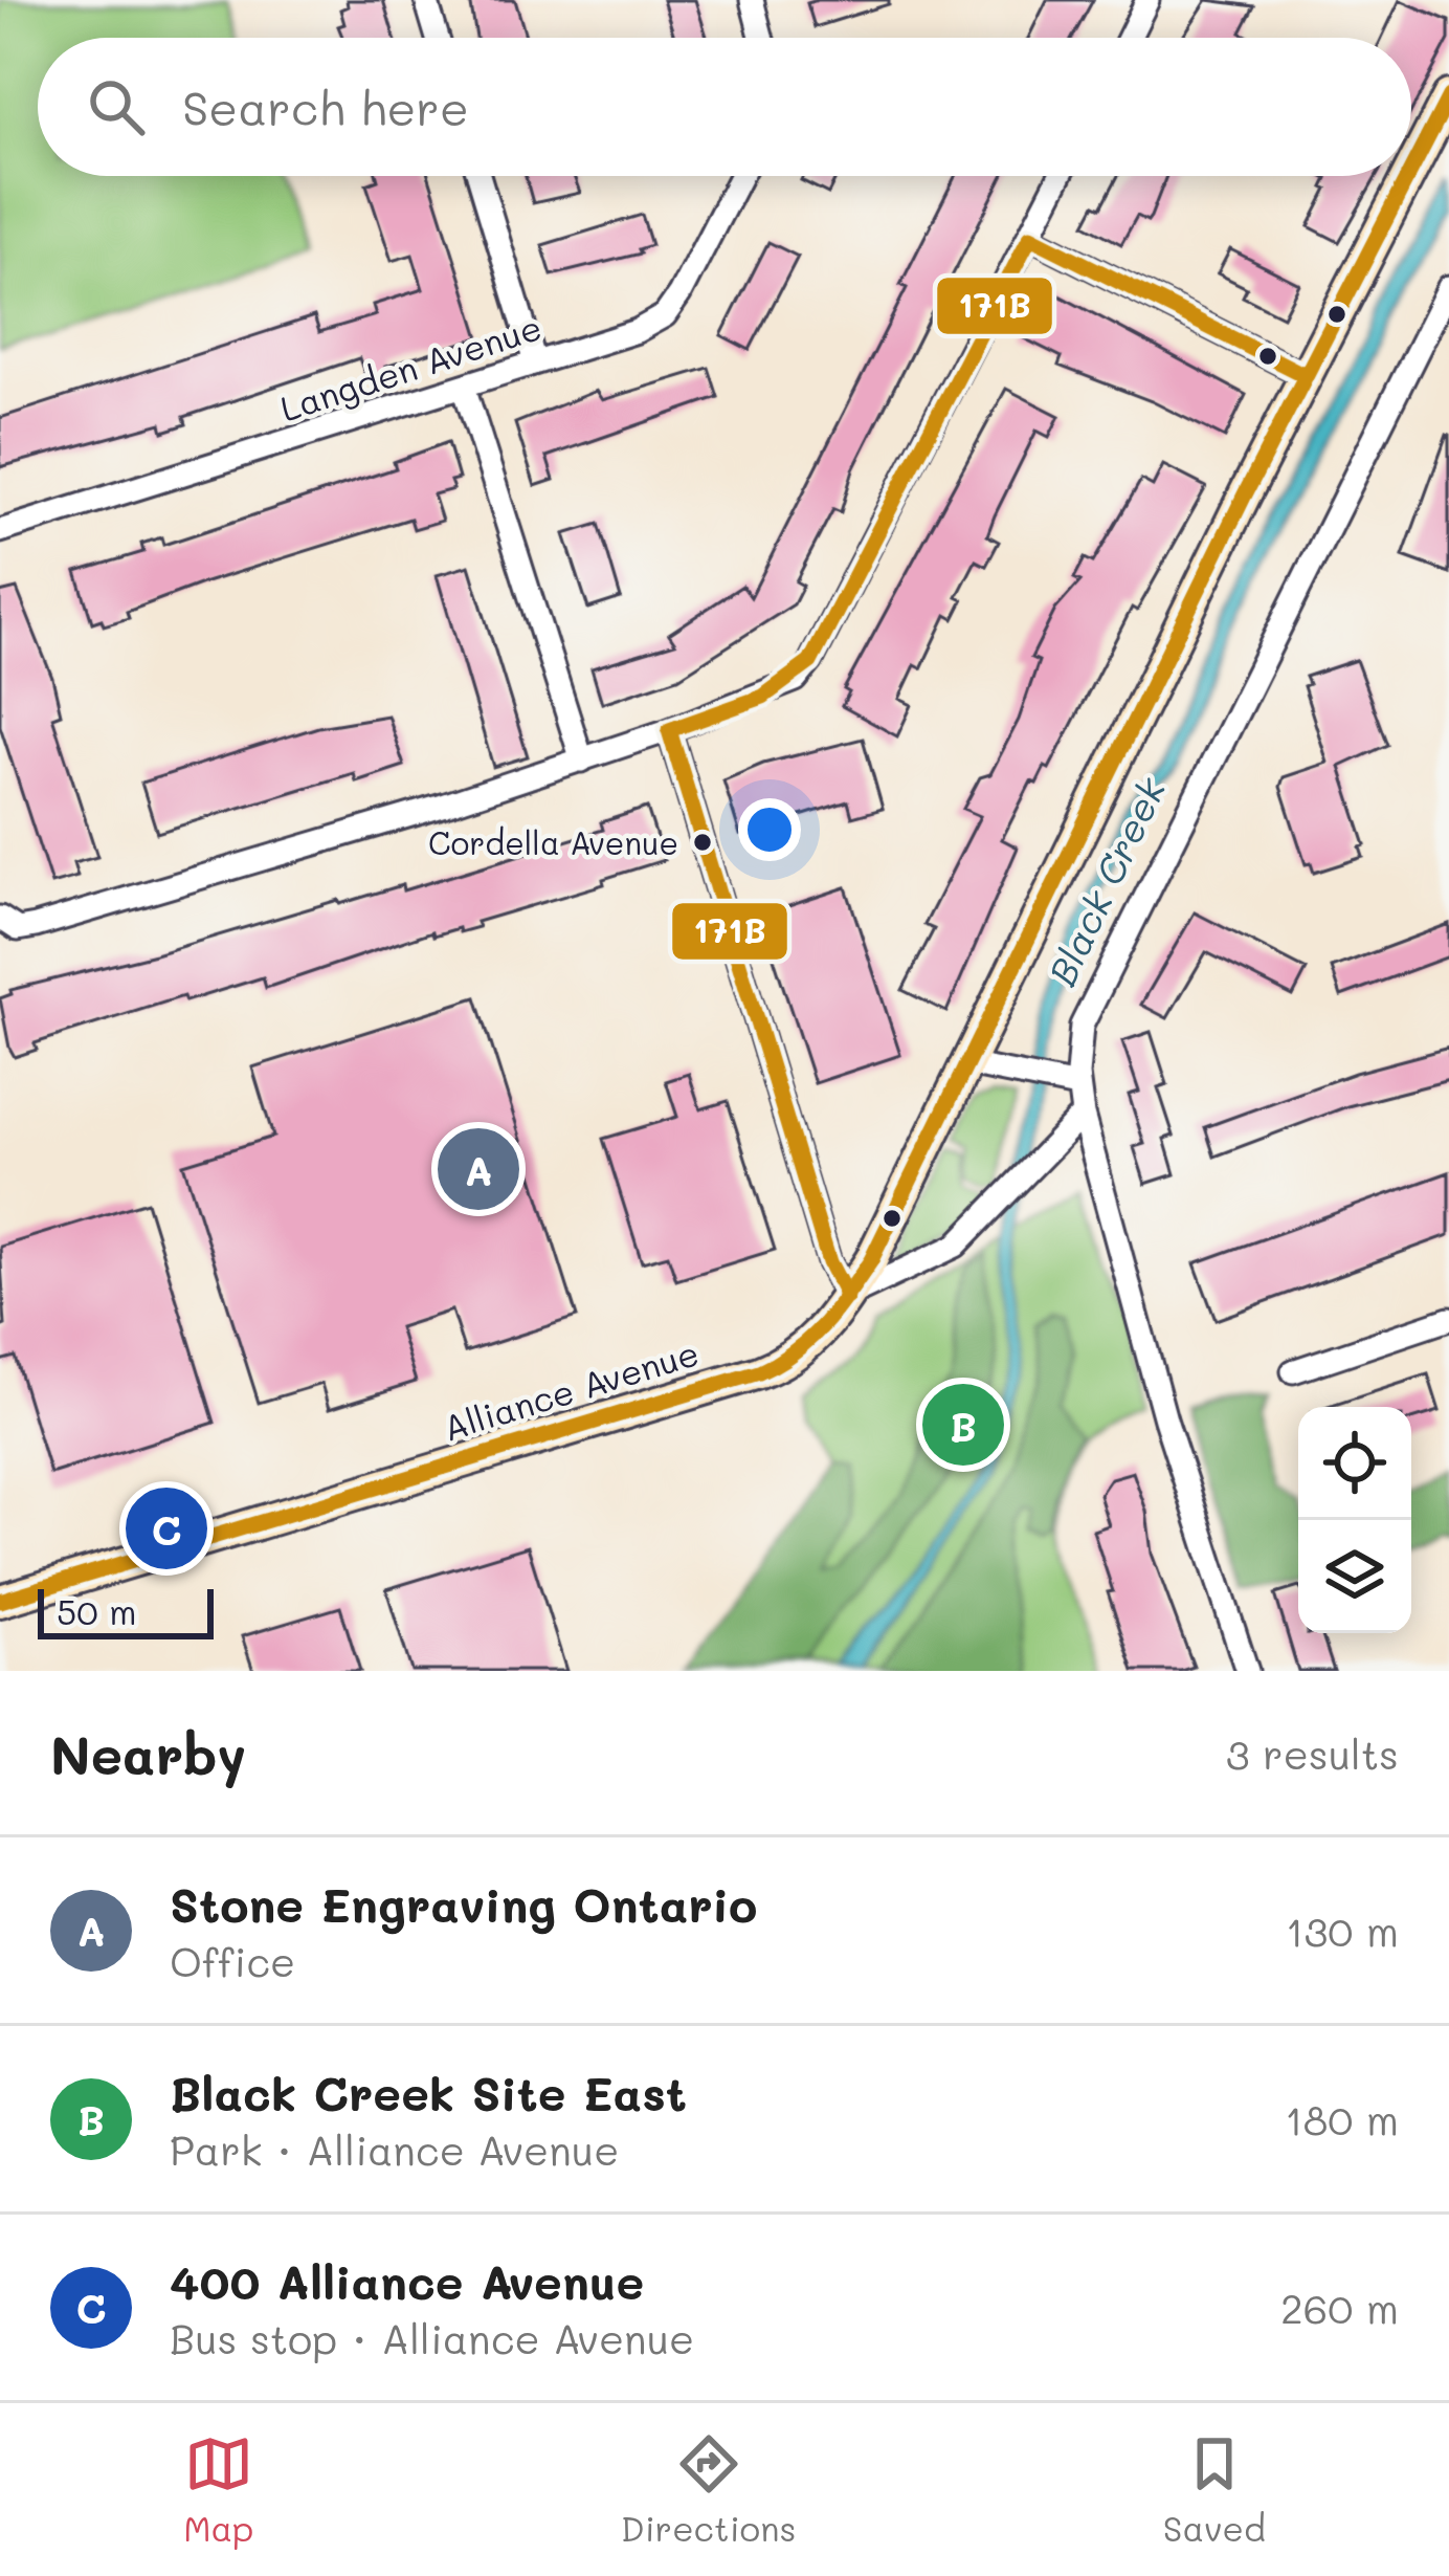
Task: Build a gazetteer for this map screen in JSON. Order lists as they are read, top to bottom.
{
  "streets": {
    "street": ["Langden Avenue", "Alliance Avenue"]
  },
  "water": ["Black Creek"],
  "places": ["Cordella Avenue"],
  "lines": ["transit line 171B"],
  "scale_bar": "50 m",
  "page": {
    "search": "Search here",
    "pins": ["A", "B", "C"],
    "scale": "50 m",
    "heading": ["Nearby", "3 results"],
    "list": [
      {
        "mark": "A",
        "name": "Stone Engraving Ontario",
        "note": "Office",
        "value": "130 m"
      },
      {
        "mark": "B",
        "name": "Black Creek Site East",
        "note": "Park · Alliance Avenue",
        "value": "180 m"
      },
      {
        "mark": "C",
        "name": "400 Alliance Avenue",
        "note": "Bus stop · Alliance Avenue",
        "value": "260 m"
      }
    ],
    "nav": ["Map", "Directions", "Saved"]
  }
}
